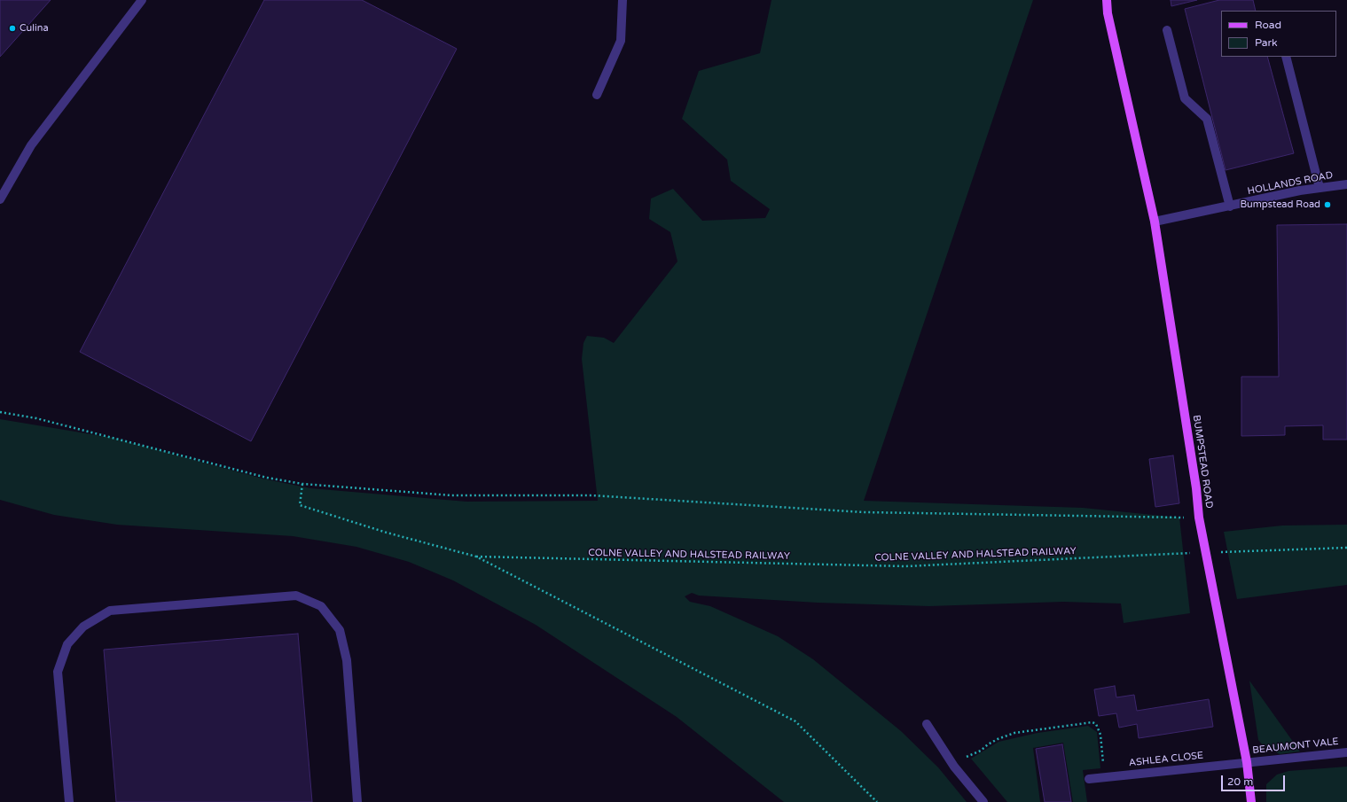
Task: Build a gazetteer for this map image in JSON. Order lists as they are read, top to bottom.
{
  "streets": {
    "main road": ["BUMPSTEAD ROAD"],
    "street": ["HOLLANDS ROAD", "BEAUMONT VALE", "ASHLEA CLOSE"],
    "path": ["COLNE VALLEY AND HALSTEAD RAILWAY"]
  },
  "crossings": [
    ["HOLLANDS ROAD", "BUMPSTEAD ROAD"],
    ["BUMPSTEAD ROAD", "COLNE VALLEY AND HALSTEAD RAILWAY"],
    ["BUMPSTEAD ROAD", "BEAUMONT VALE"],
    ["BUMPSTEAD ROAD", "ASHLEA CLOSE"],
    ["BEAUMONT VALE", "ASHLEA CLOSE"]
  ],
  "places": ["Culina", "Bumpstead Road"],
  "legend": ["Road", "Park"],
  "scale_bar": "20 m"
}
